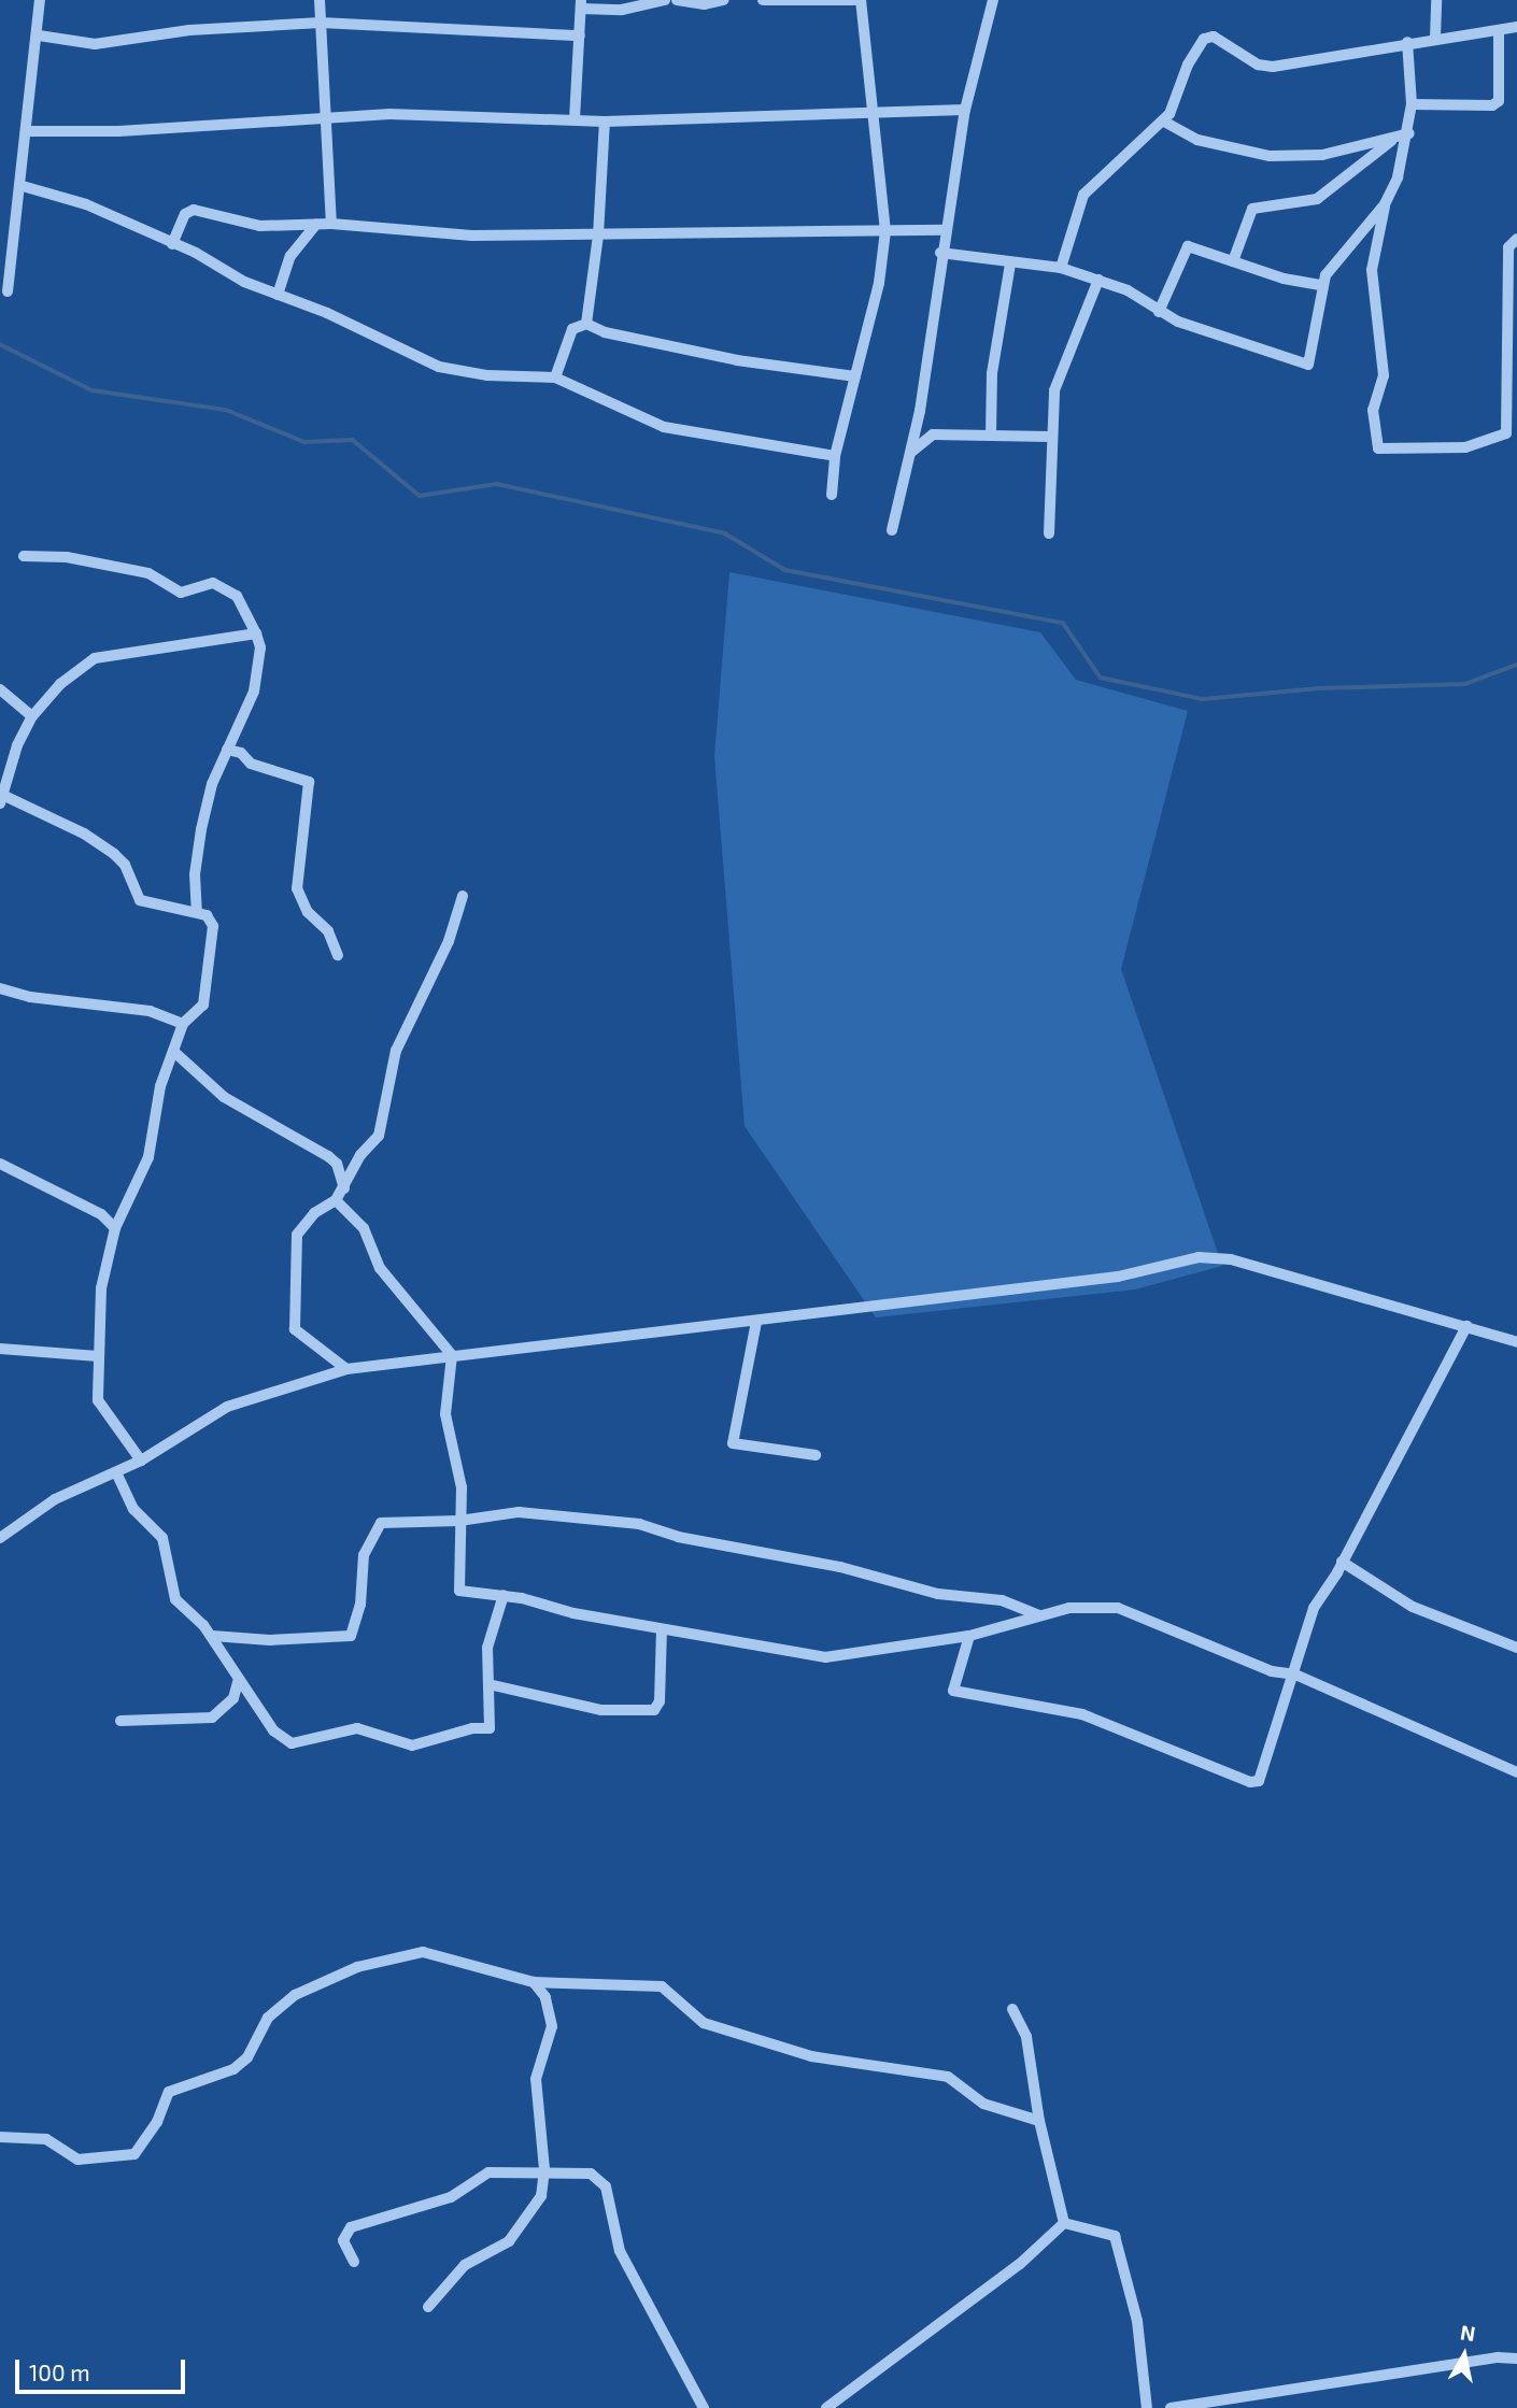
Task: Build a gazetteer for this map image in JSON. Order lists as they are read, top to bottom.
{
  "scale_bar": "100 m",
  "north": "top"
}
